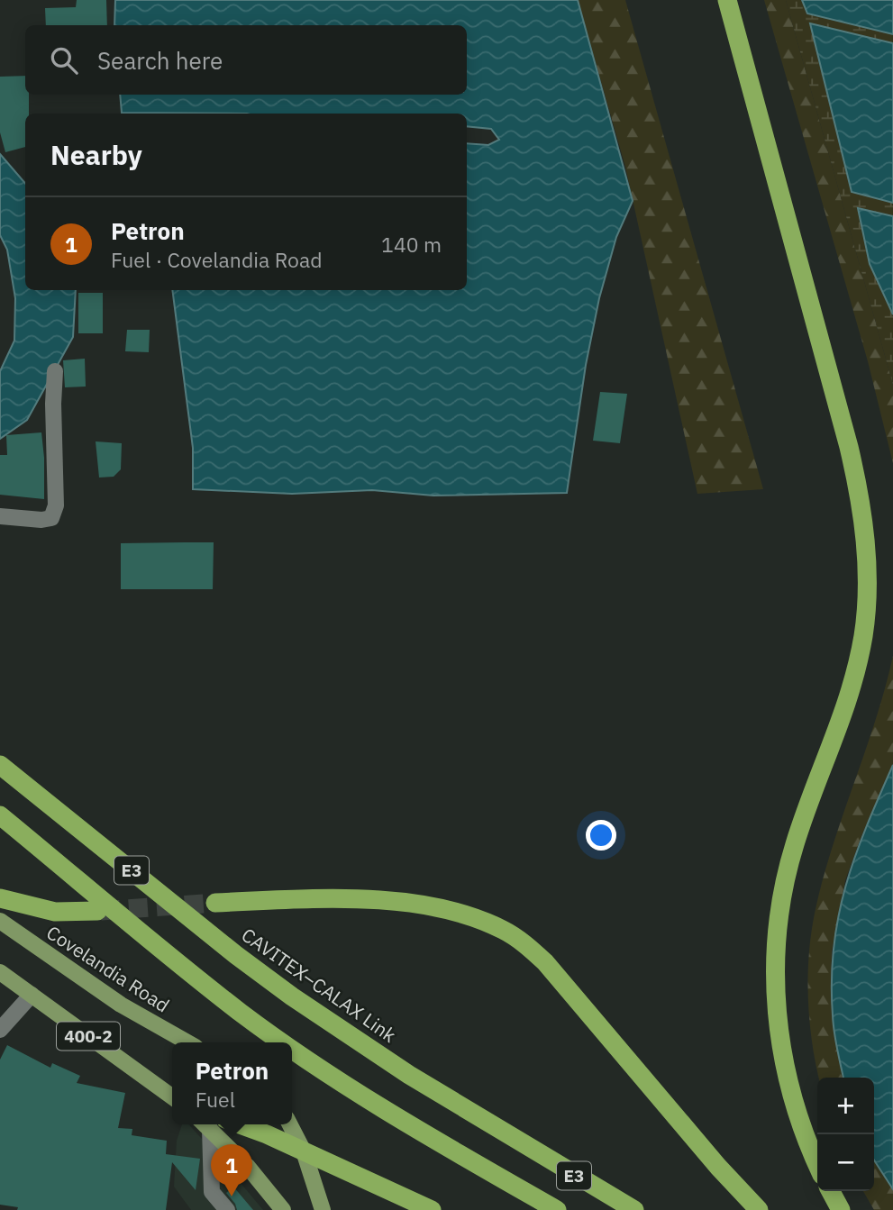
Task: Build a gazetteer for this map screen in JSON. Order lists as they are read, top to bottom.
{
  "streets": {
    "highway": ["E3", "CAVITEX–CALAX Link"],
    "main road": ["Covelandia Road", "400-2"]
  },
  "page": {
    "search": "Search here",
    "heading": "Nearby",
    "list": [
      {
        "mark": "1",
        "name": "Petron",
        "note": "Fuel · Covelandia Road",
        "value": "140 m"
      }
    ],
    "popup": ["Petron", "Fuel"],
    "map_buttons": ["+", "−"],
    "pins": "1"
  }
}
